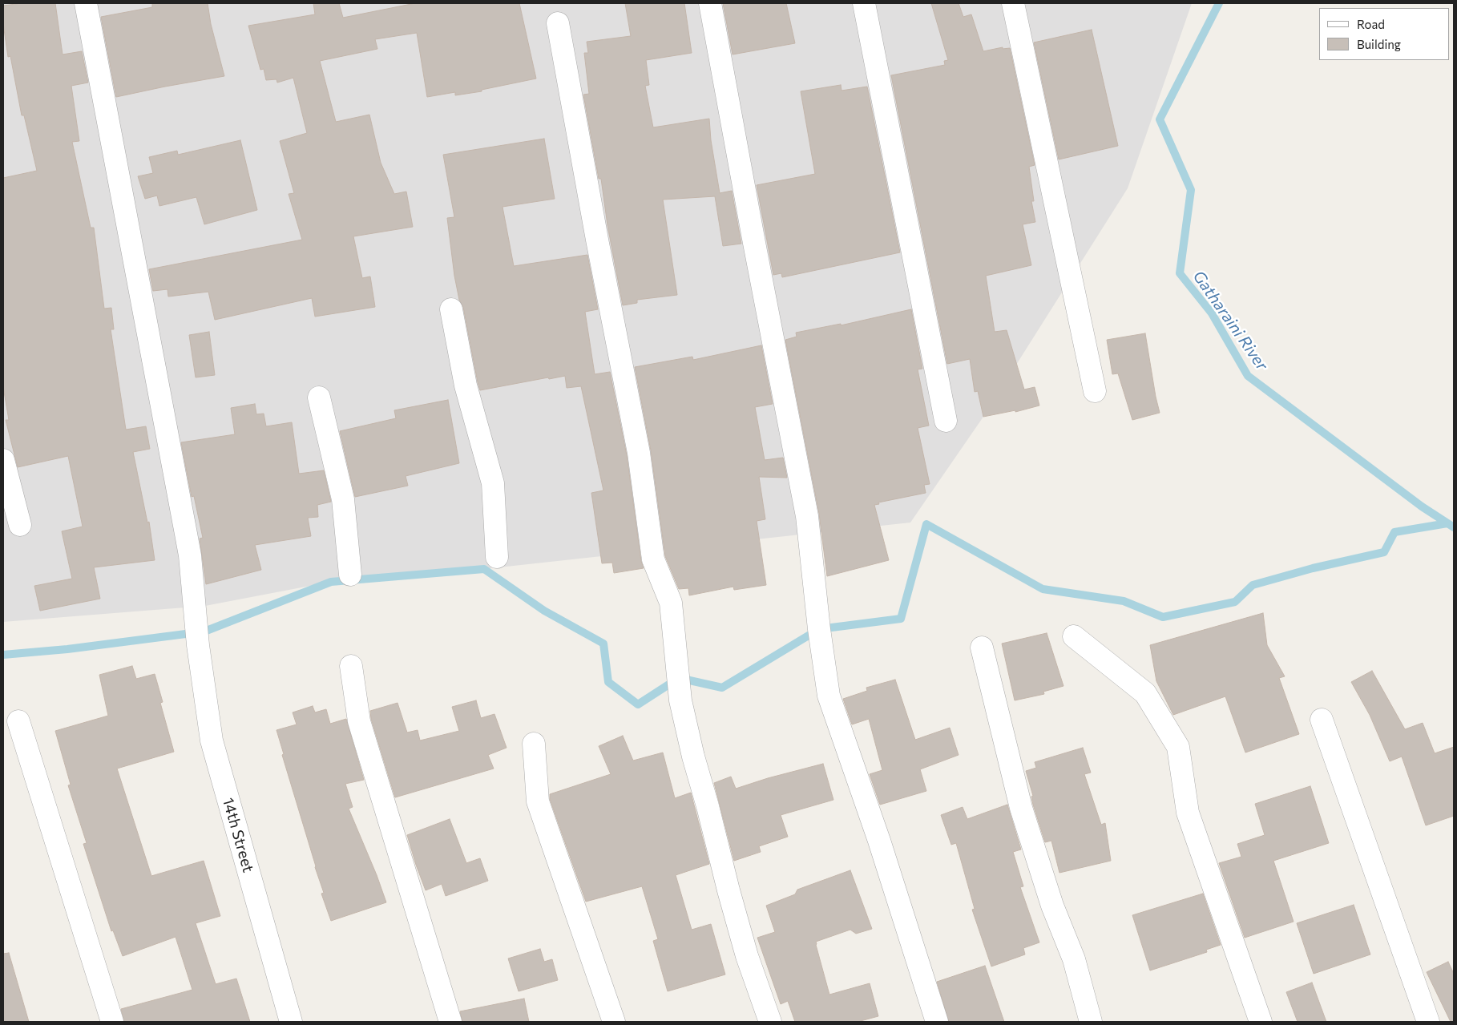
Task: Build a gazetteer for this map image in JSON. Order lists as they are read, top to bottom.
{
  "streets": {
    "street": ["14th Street"]
  },
  "water": ["Gatharaini River"],
  "legend": ["Road", "Building"]
}
